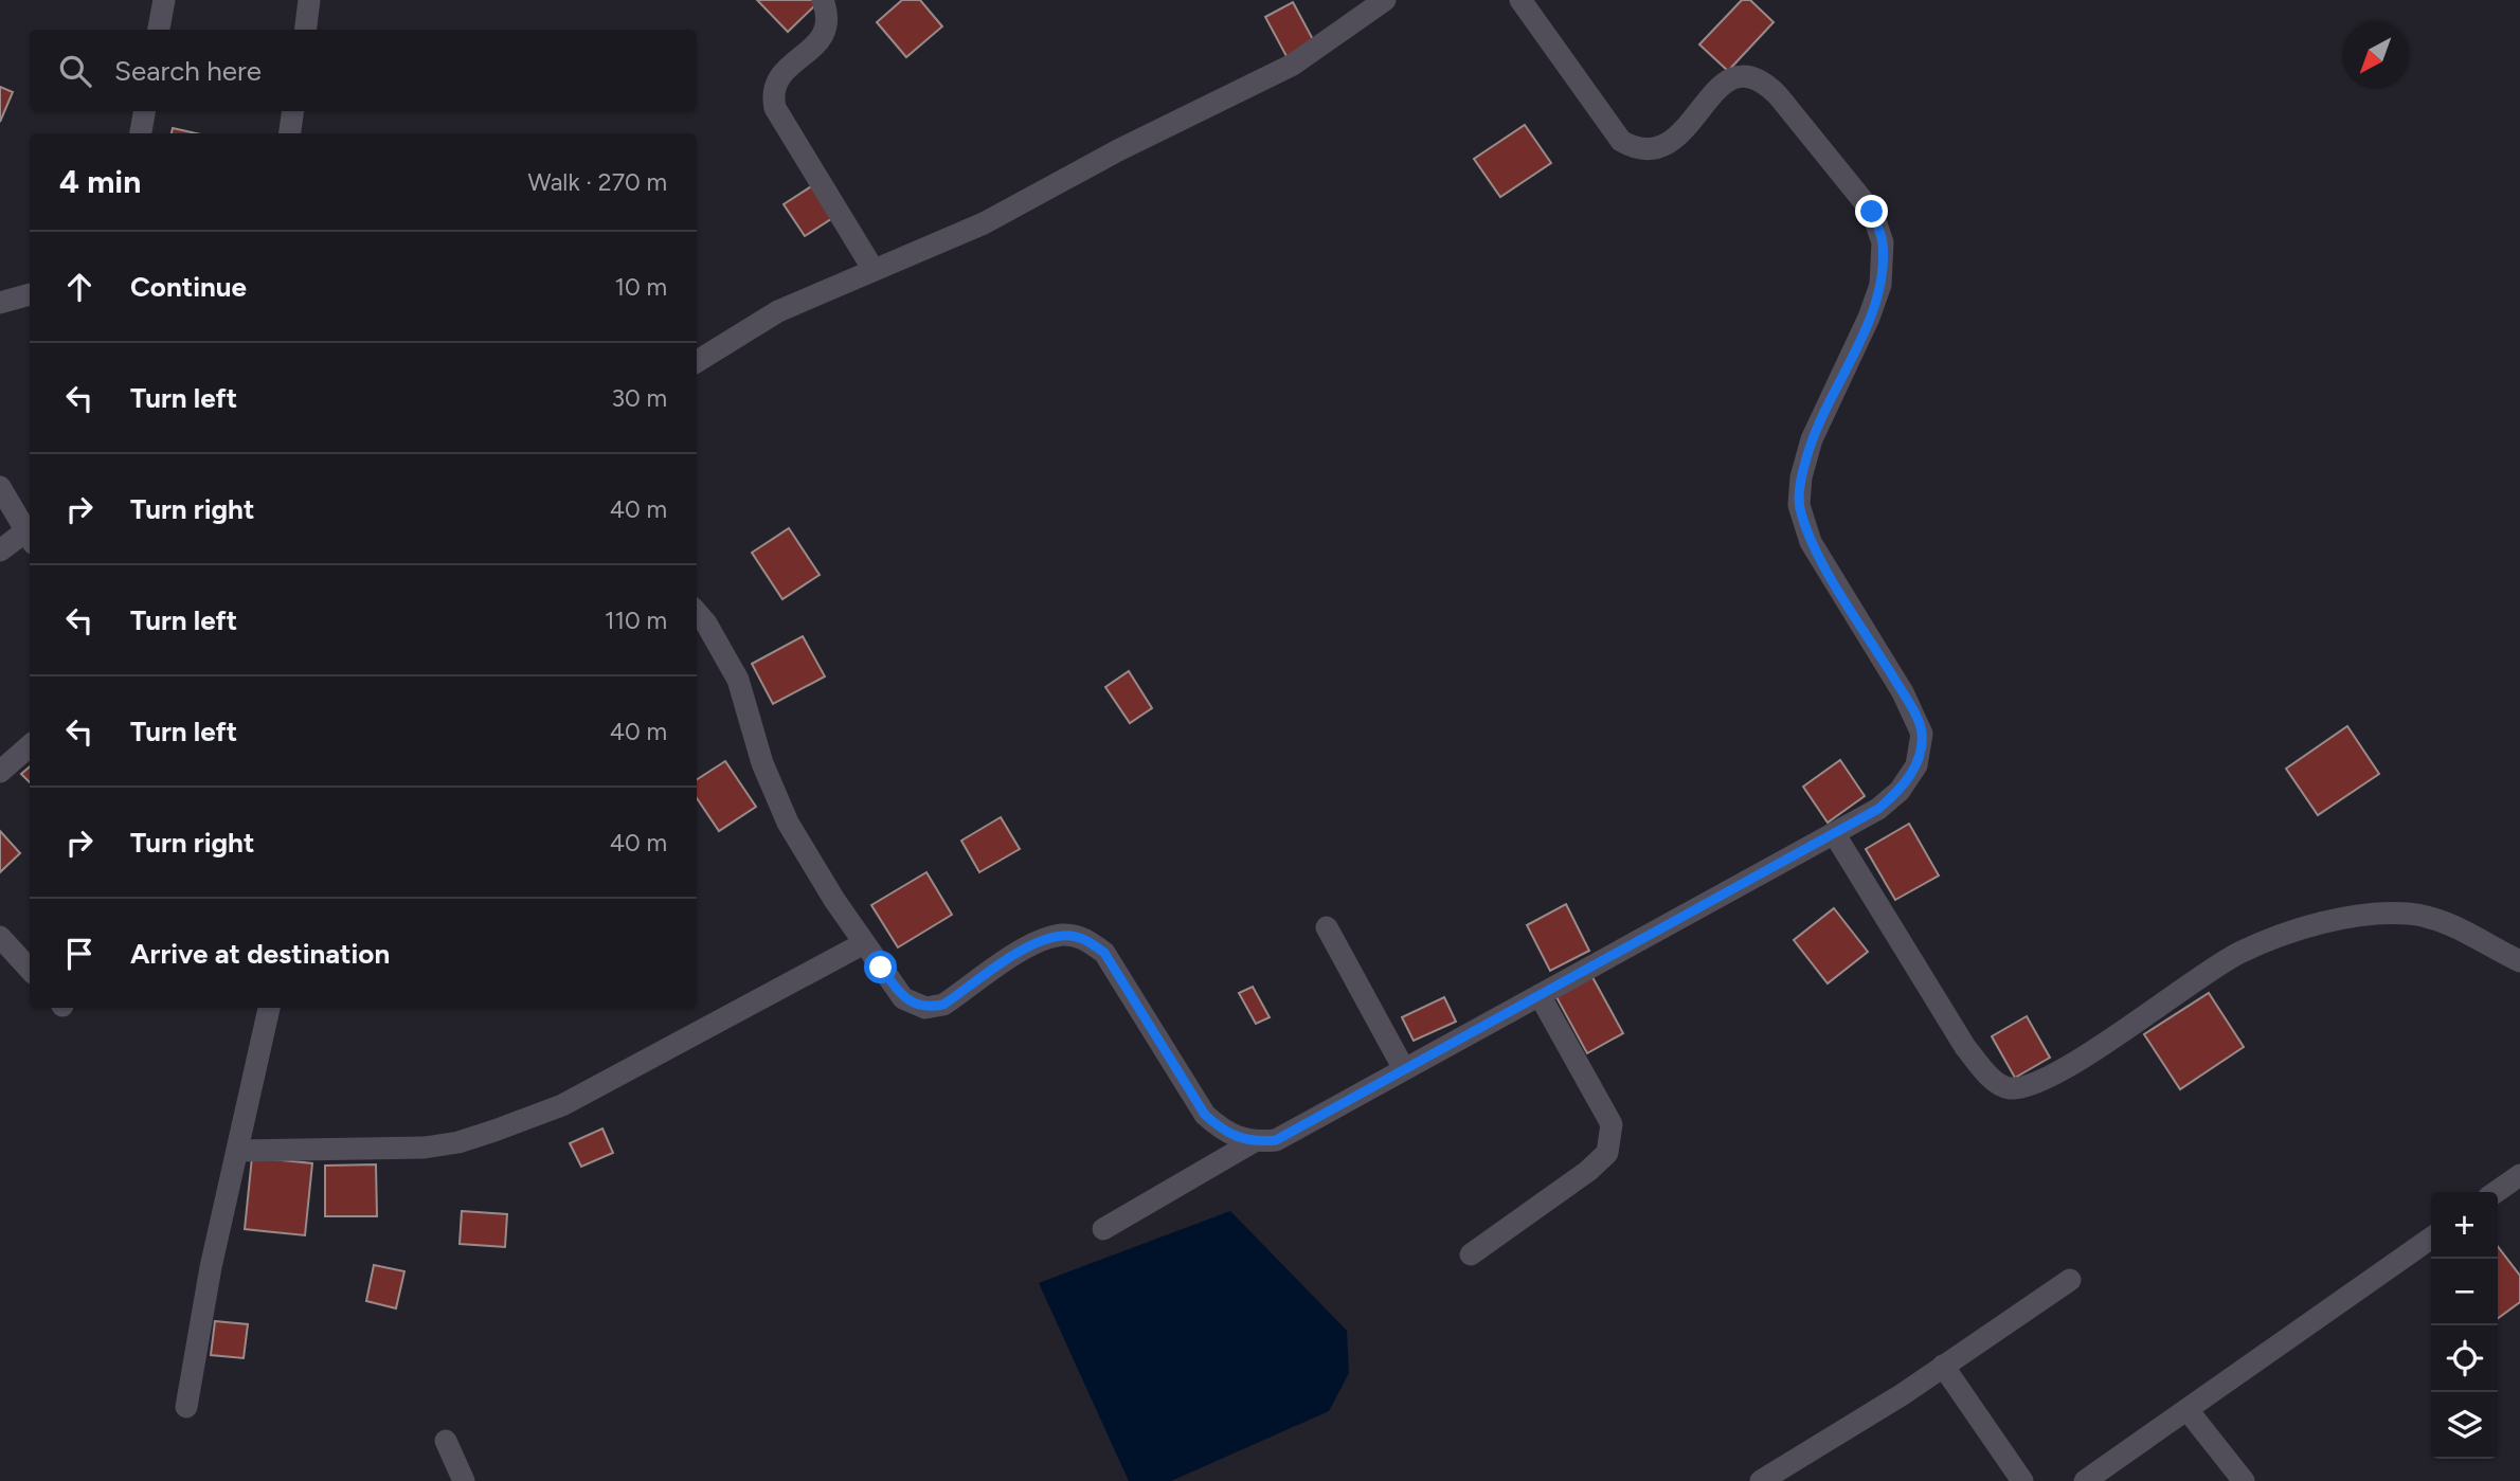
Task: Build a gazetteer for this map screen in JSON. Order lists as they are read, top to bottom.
{
  "north": "bottom left",
  "page": {
    "search": "Search here",
    "heading": ["4 min", "Walk · 270 m"],
    "list": [
      ["Continue", "10 m"],
      ["Turn left", "30 m"],
      ["Turn right", "40 m"],
      ["Turn left", "110 m"],
      ["Turn left", "40 m"],
      ["Turn right", "40 m"],
      "Arrive at destination"
    ],
    "map_buttons": ["+", "−"]
  }
}
